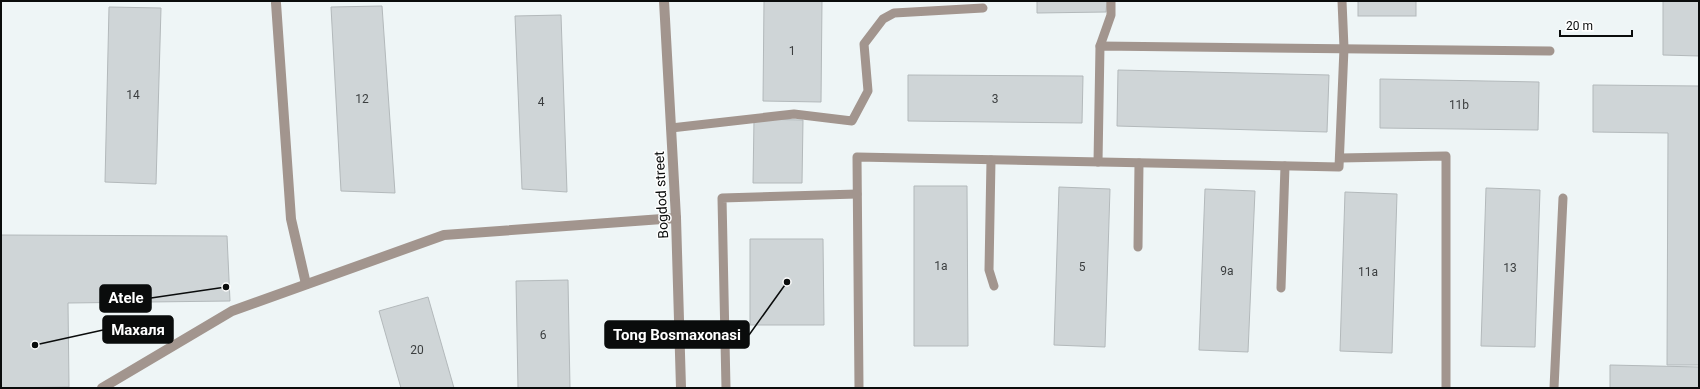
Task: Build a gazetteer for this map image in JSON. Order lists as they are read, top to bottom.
{
  "streets": {
    "street": ["Bogdod street"]
  },
  "places": ["Tong Bosmaxonasi", "Atele", "Махаля"],
  "house_numbers": [
    "1",
    "14",
    "12",
    "3",
    "4",
    "11b",
    "1a",
    "5",
    "13",
    "9a",
    "11a",
    "6",
    "20"
  ],
  "scale_bar": "20 m"
}
